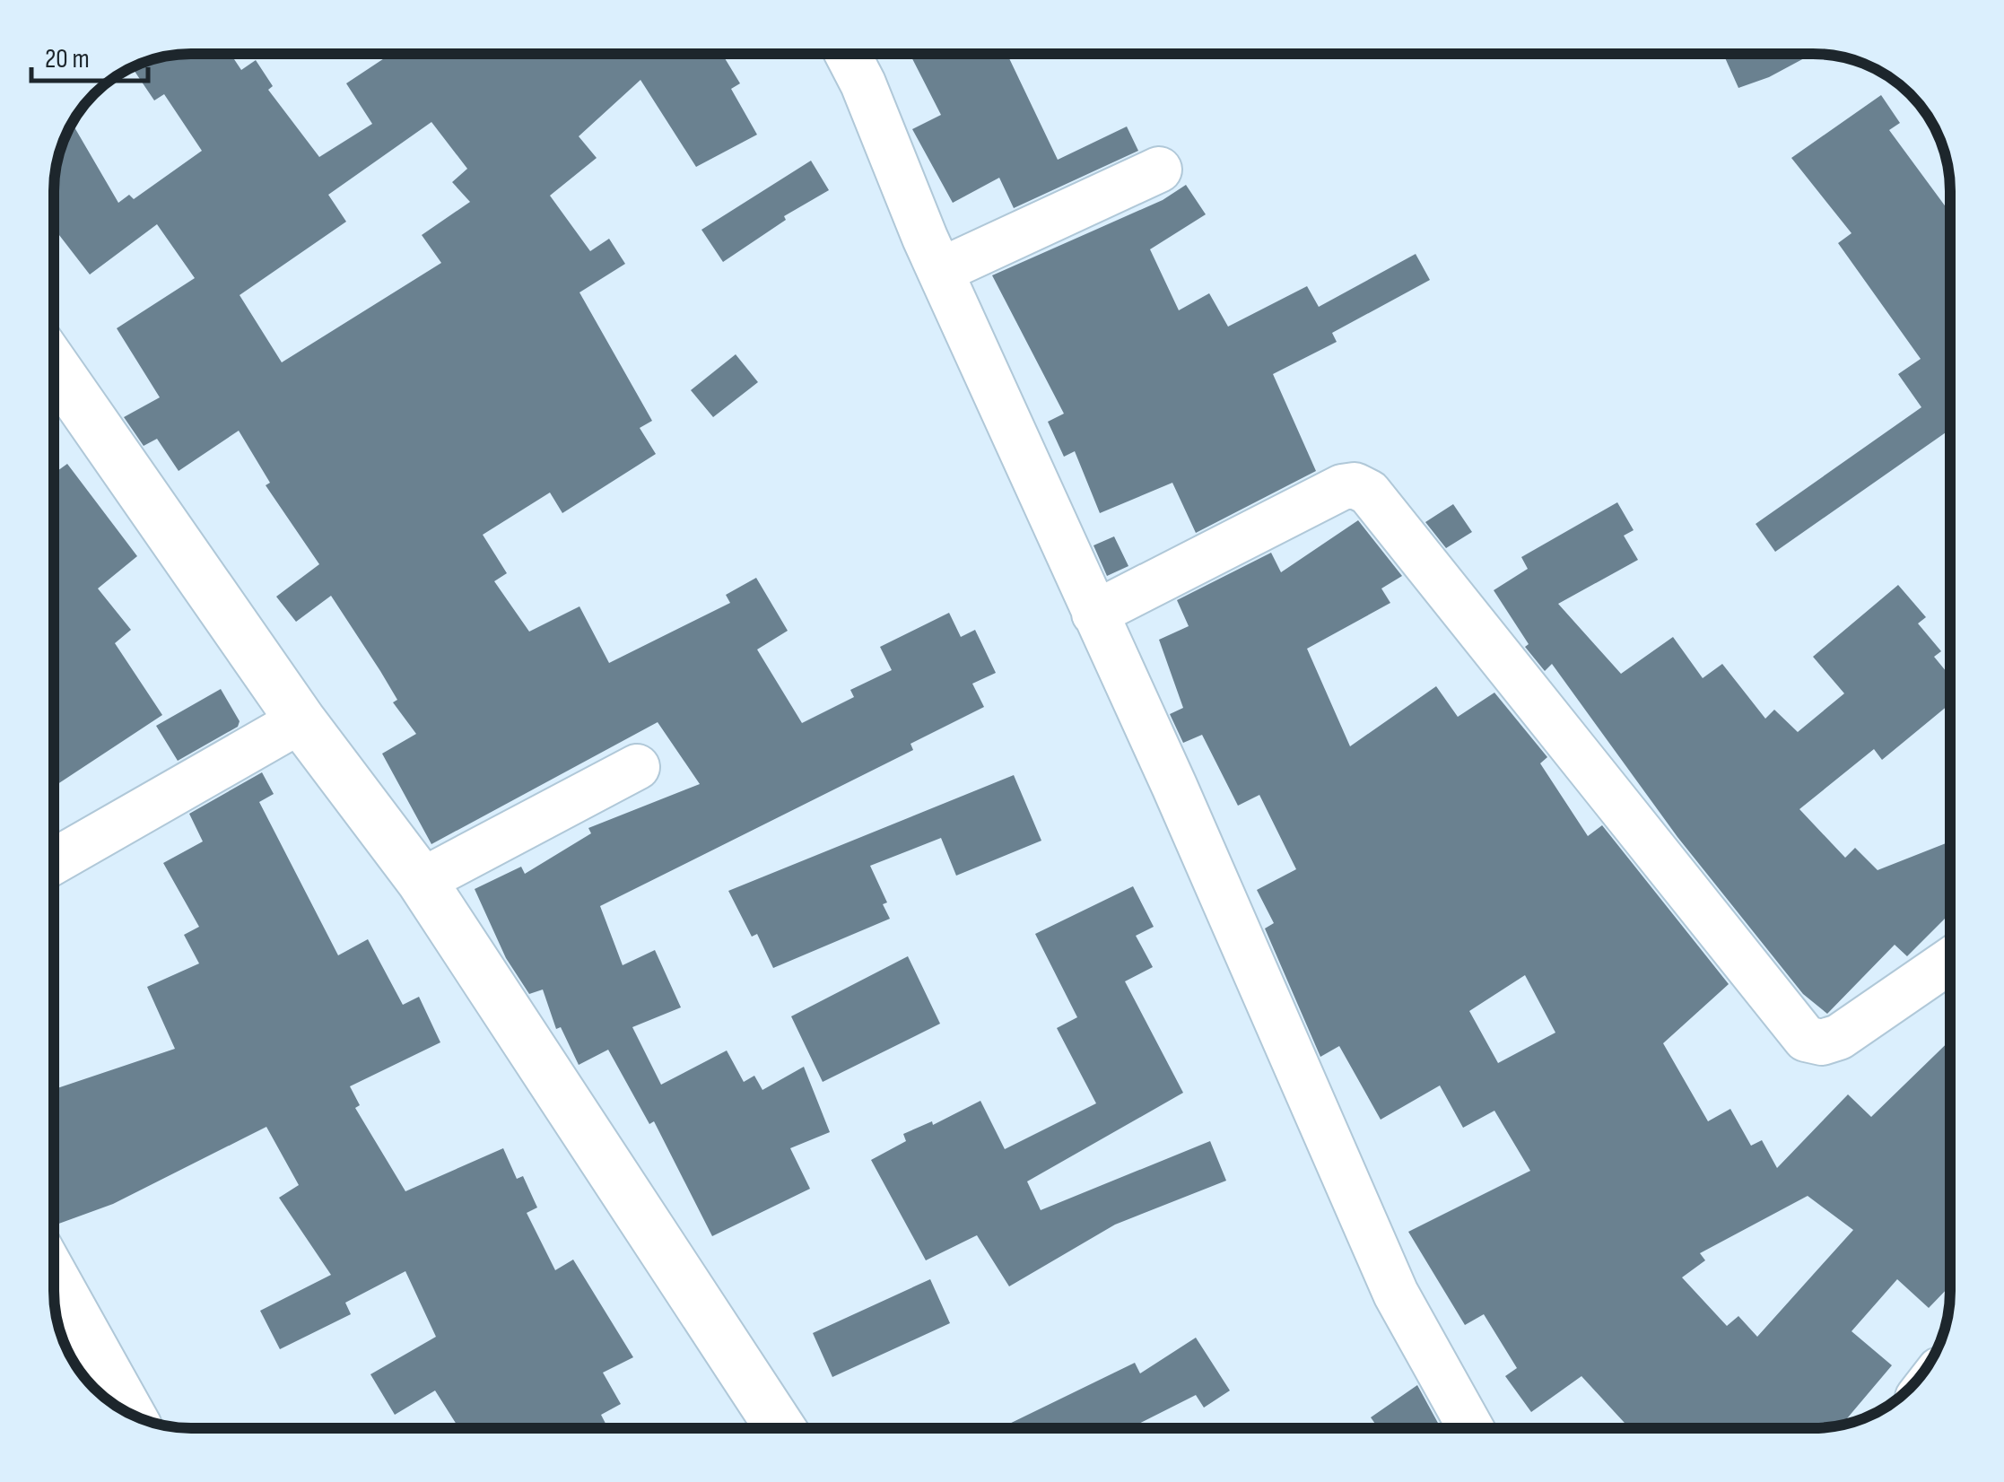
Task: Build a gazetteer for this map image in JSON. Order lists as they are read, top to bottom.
{
  "scale_bar": "20 m"
}
